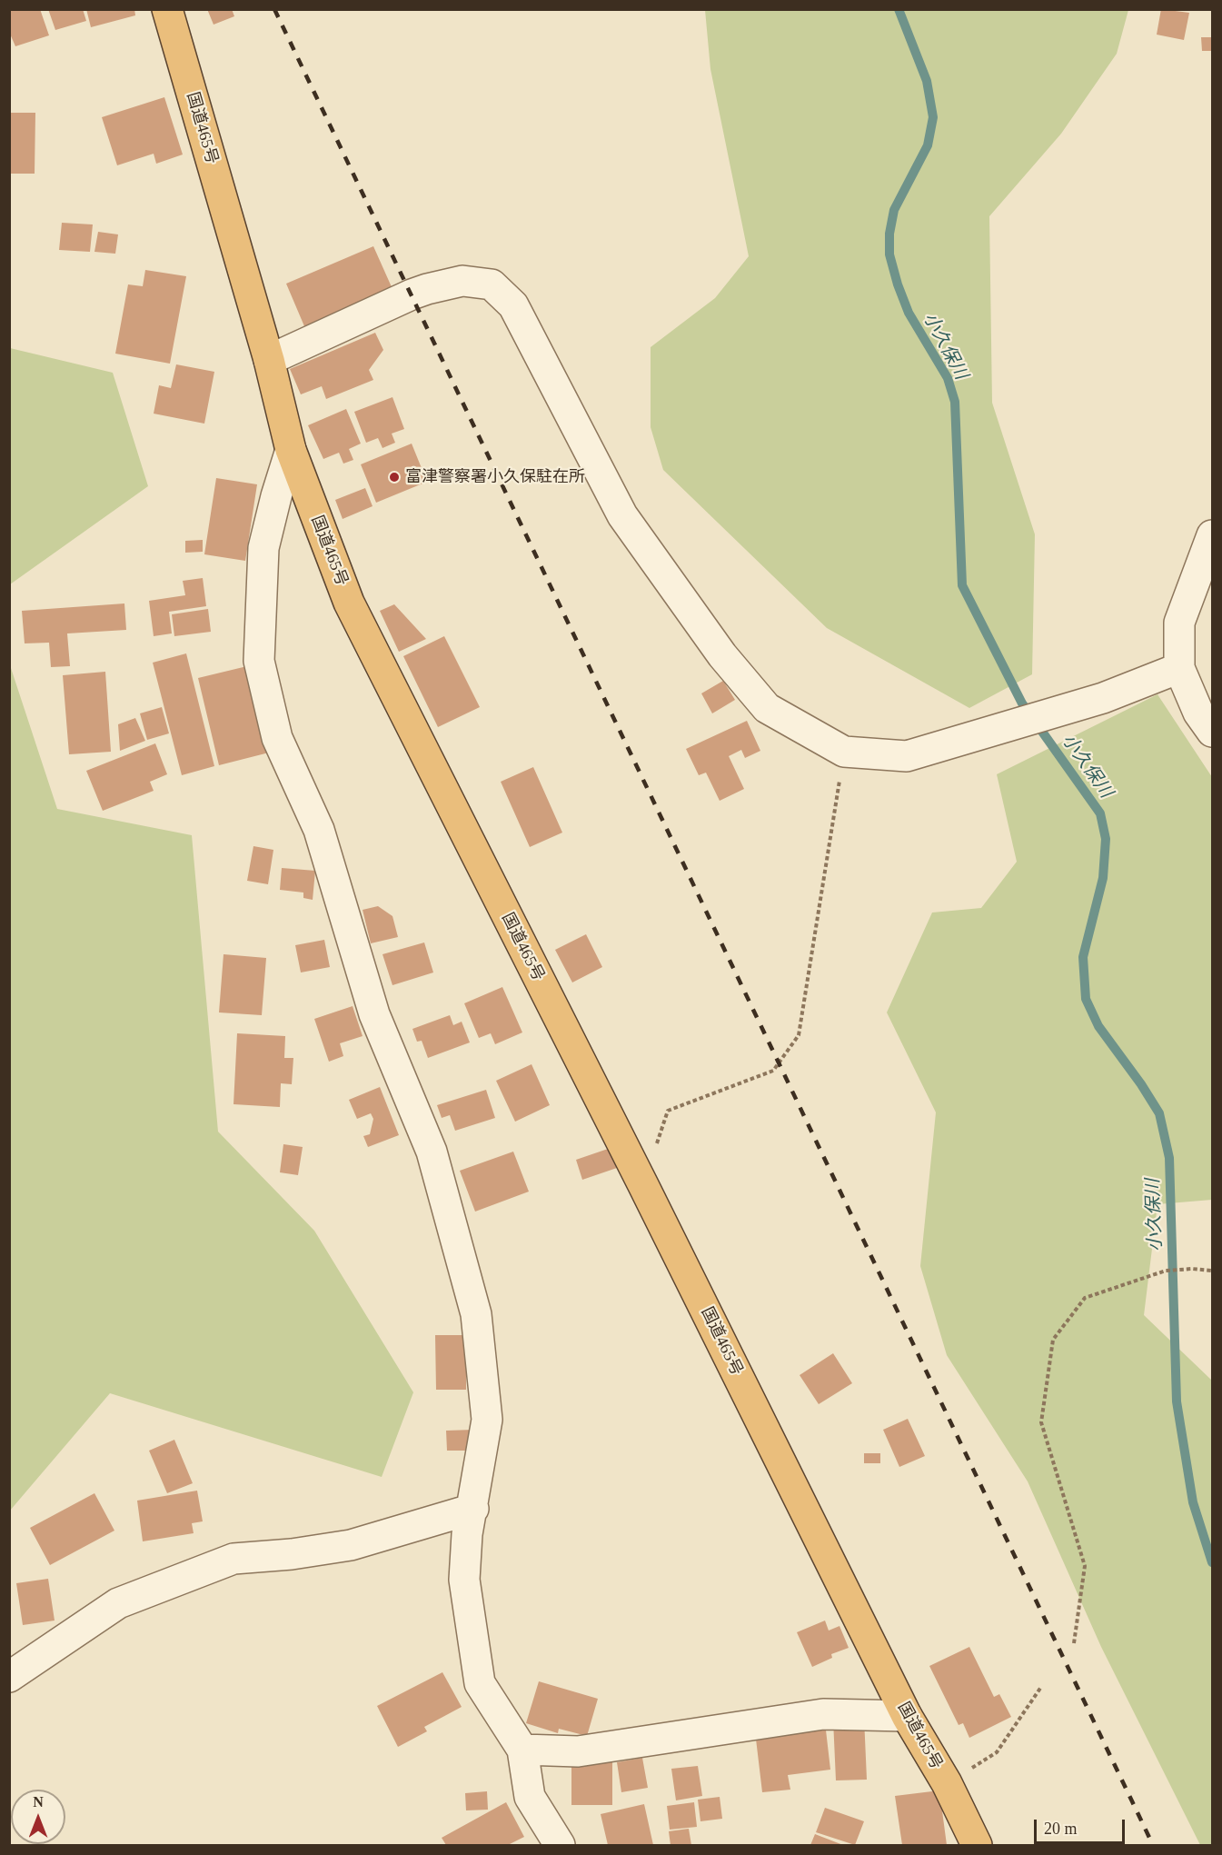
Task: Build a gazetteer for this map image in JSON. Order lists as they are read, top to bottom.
{
  "streets": {
    "highway": ["国道465号"]
  },
  "water": ["小久保川"],
  "places": ["富津警察署小久保駐在所"],
  "scale_bar": "20 m",
  "north": "top"
}
